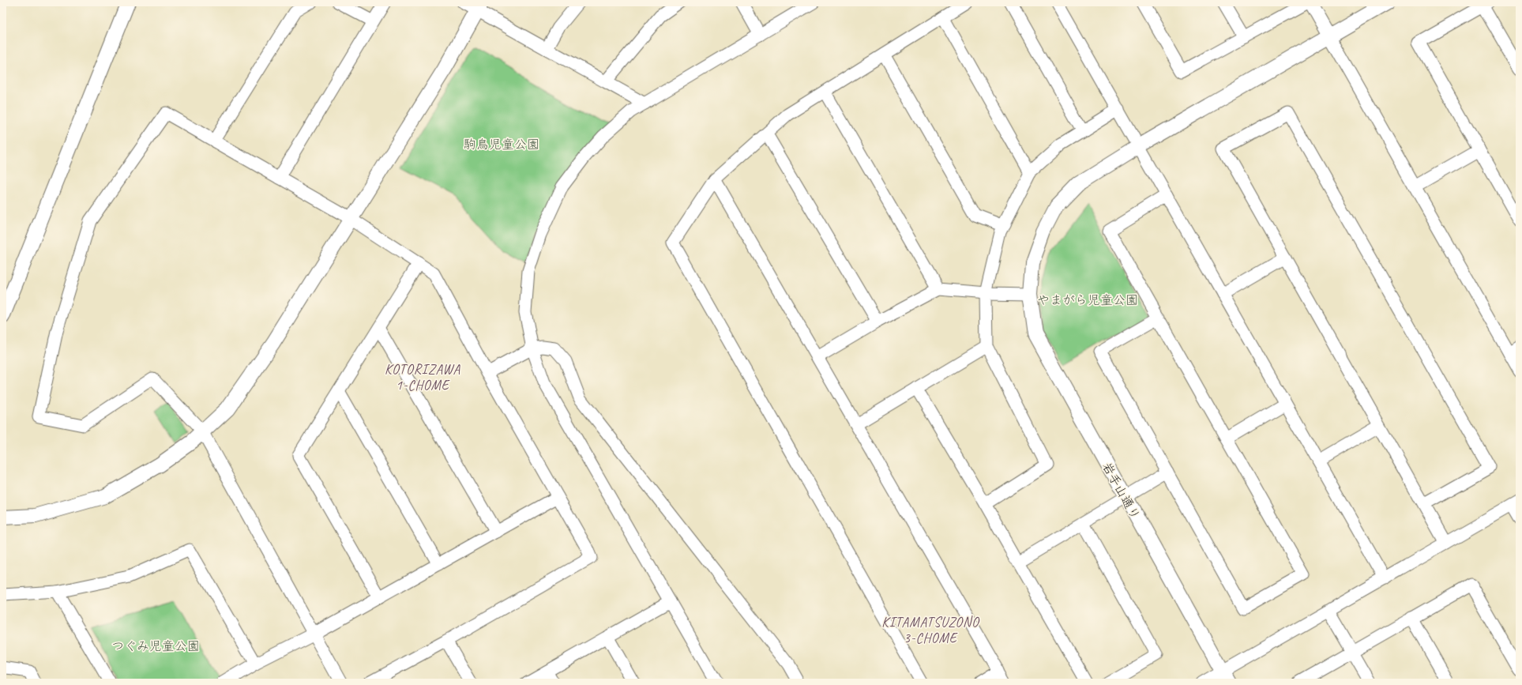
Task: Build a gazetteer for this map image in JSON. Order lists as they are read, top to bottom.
{
  "streets": {
    "street": ["岩手山通り"]
  },
  "districts": ["KOTORIZAWA 1-CHOME", "KITAMATSUZONO 3-CHOME"],
  "parks": ["駒鳥児童公園", "やまがら児童公園", "つぐみ児童公園"]
}
